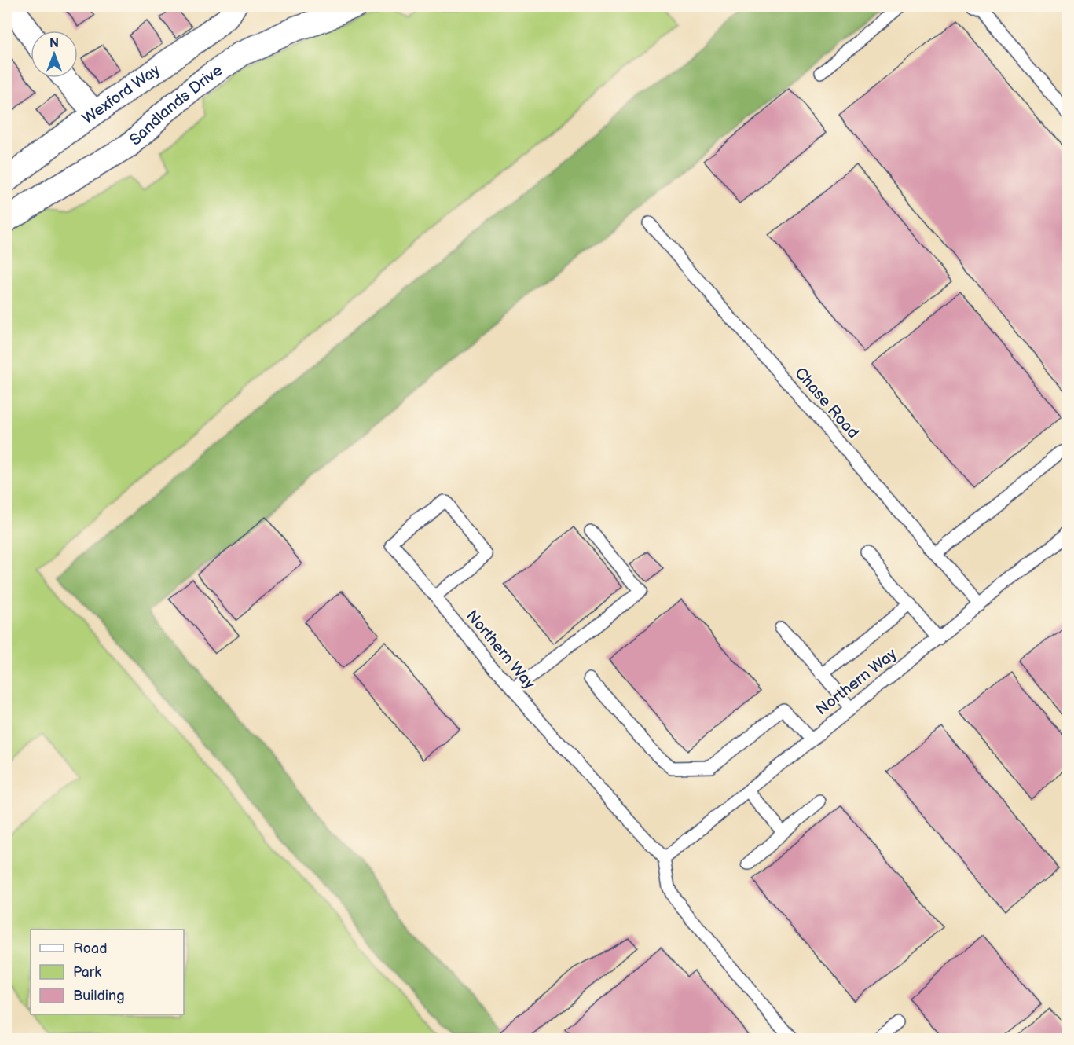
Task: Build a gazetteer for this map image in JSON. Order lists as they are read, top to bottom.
{
  "streets": {
    "street": ["Wexford Way", "Sandlands Drive"],
    "lane": ["Chase Road", "Northern Way"]
  },
  "crossings": [
    ["Chase Road", "Northern Way"]
  ],
  "legend": ["Road", "Park", "Building"],
  "north": "top"
}
